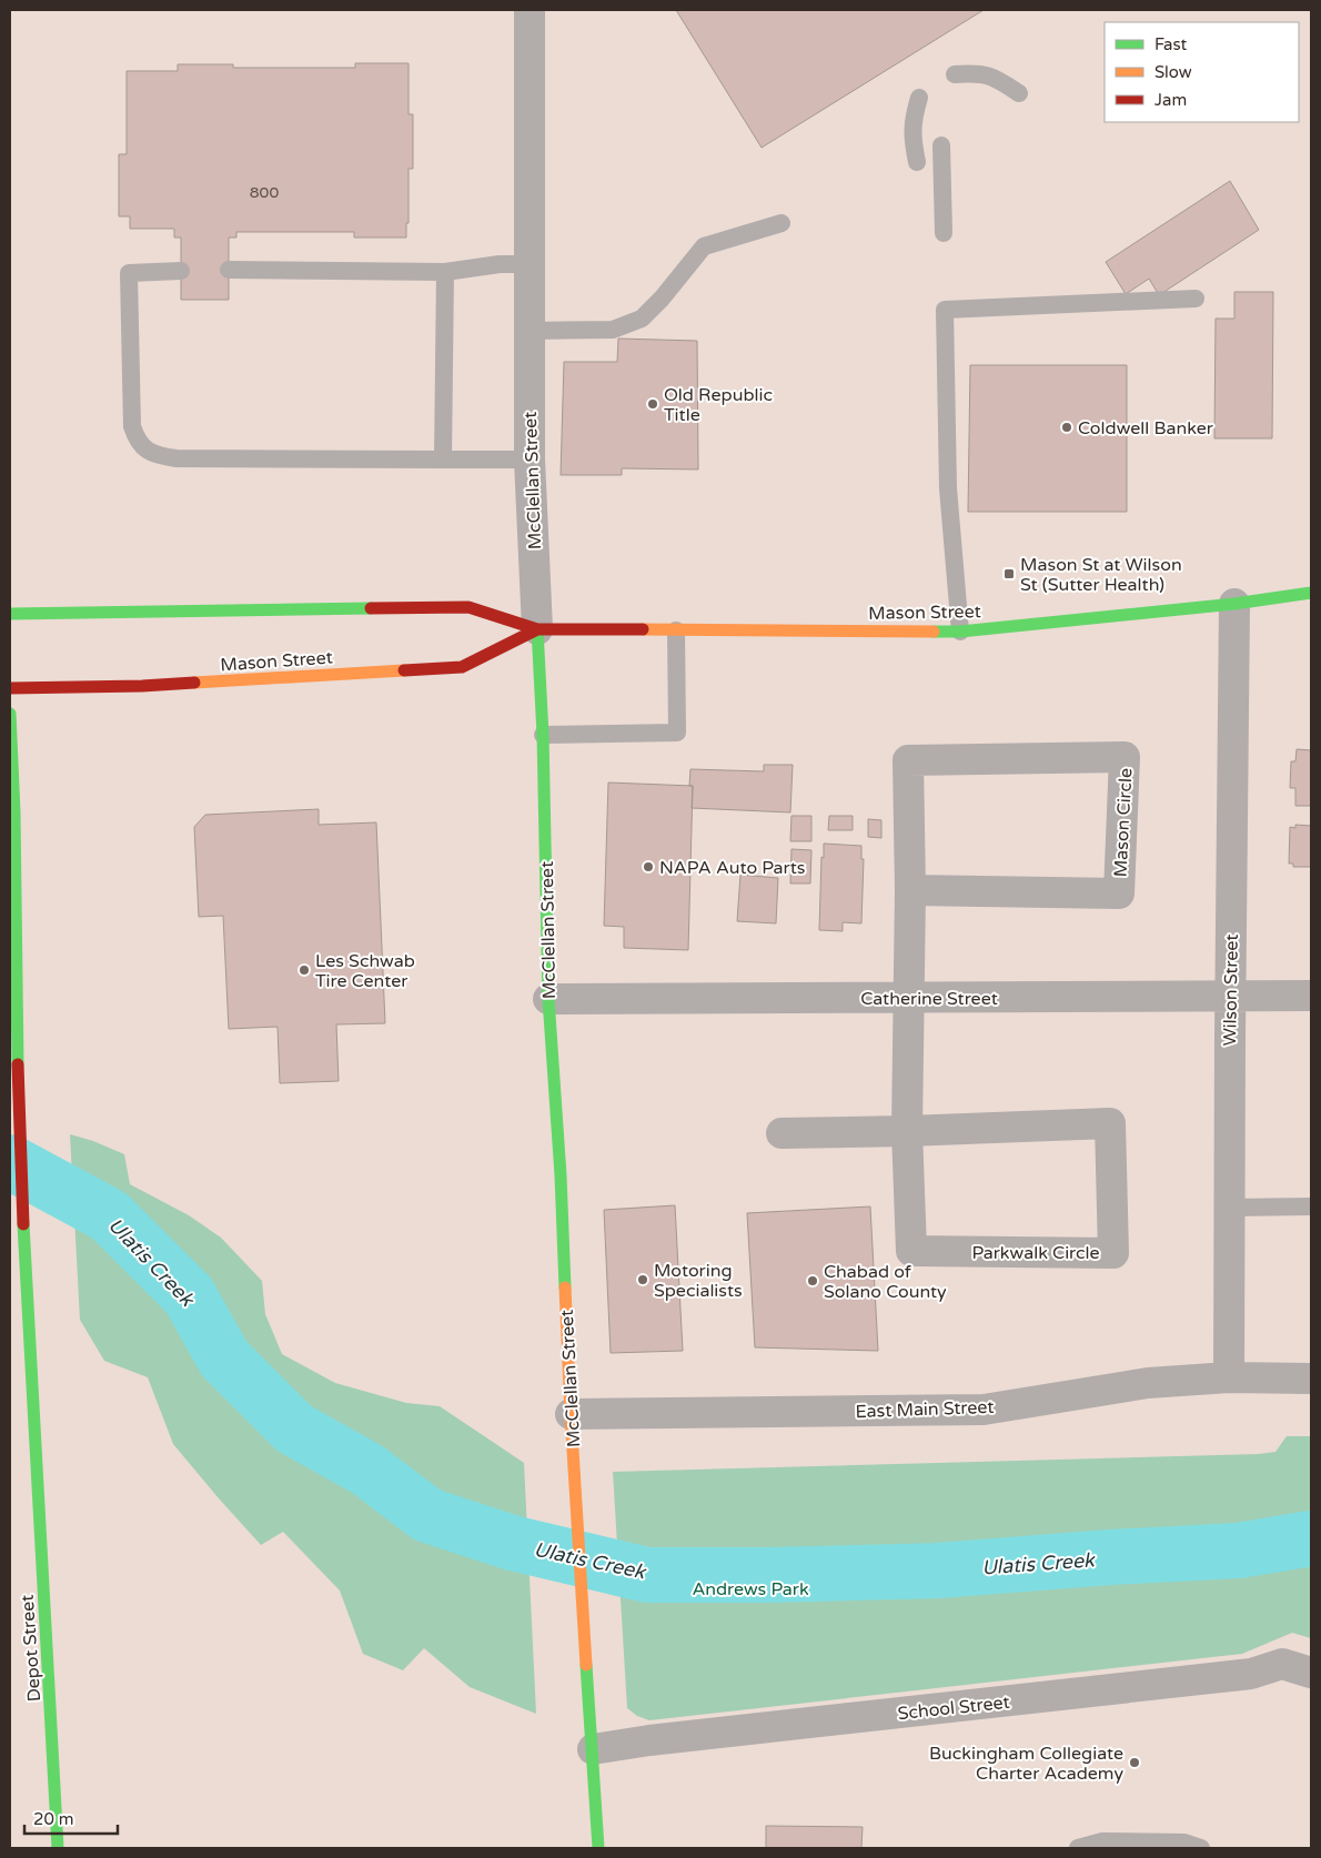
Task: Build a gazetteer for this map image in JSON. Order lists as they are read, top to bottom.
{
  "streets": {
    "main road": ["McClellan Street", "Mason Street", "Depot Street"],
    "street": [
      "Mason Circle",
      "Wilson Street",
      "Catherine Street",
      "Parkwalk Circle",
      "East Main Street",
      "School Street"
    ]
  },
  "crossings": [
    ["McClellan Street", "Mason Street"],
    ["McClellan Street", "Catherine Street"],
    ["McClellan Street", "East Main Street"],
    ["McClellan Street", "School Street"],
    ["Mason Street", "Wilson Street"],
    ["Mason Circle", "Catherine Street"],
    ["Mason Circle", "Parkwalk Circle"],
    ["Wilson Street", "Catherine Street"],
    ["Wilson Street", "East Main Street"],
    ["Catherine Street", "Parkwalk Circle"]
  ],
  "water": ["Ulatis Creek"],
  "parks": ["Andrews Park"],
  "places": {
    "other": [
      "Old Republic Title",
      "Coldwell Banker",
      "NAPA Auto Parts",
      "Les Schwab Tire Center",
      "Motoring Specialists",
      "Chabad of Solano County",
      "Buckingham Collegiate Charter Academy"
    ],
    "transit": ["Mason St at Wilson St (Sutter Health)"]
  },
  "house_numbers": ["800"],
  "legend": ["Fast", "Slow", "Jam"],
  "scale_bar": "20 m"
}
